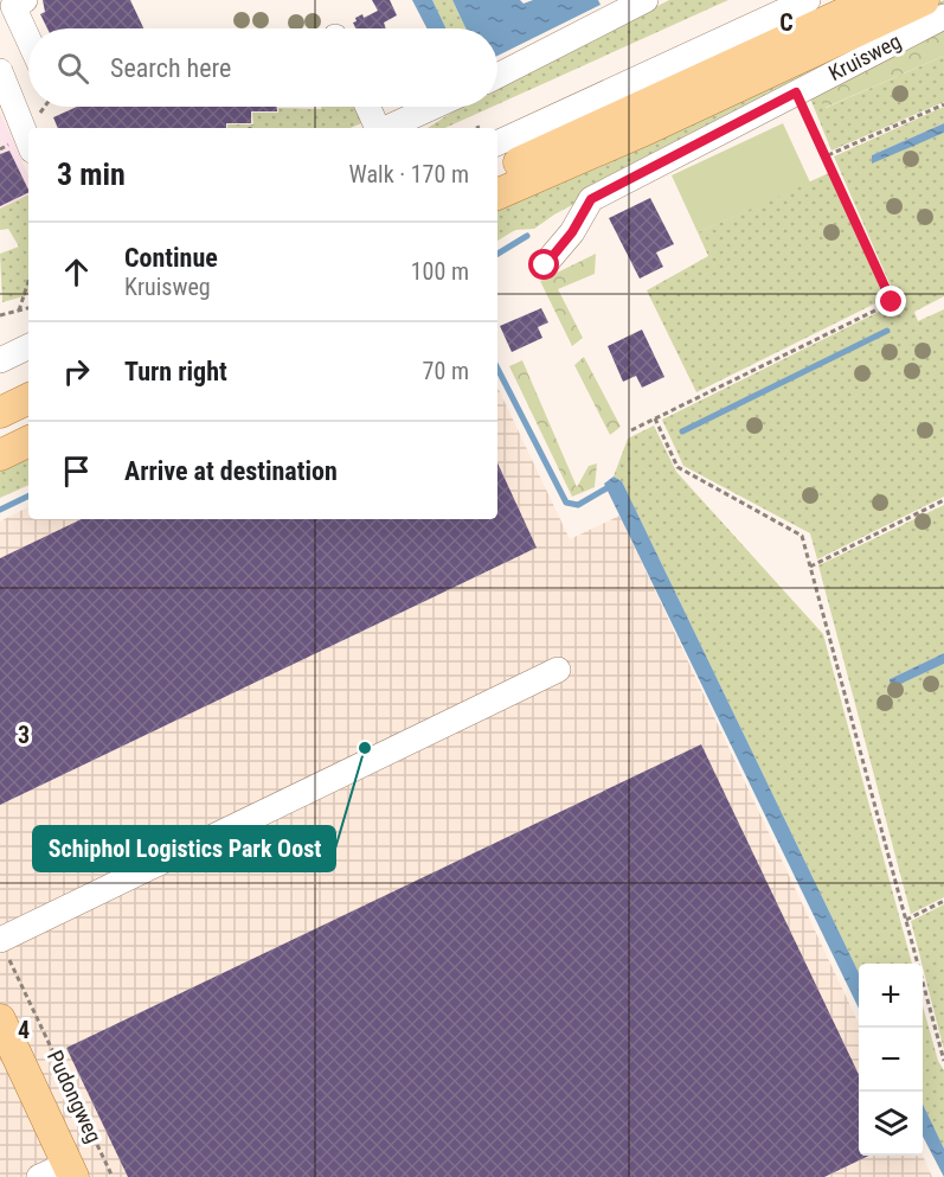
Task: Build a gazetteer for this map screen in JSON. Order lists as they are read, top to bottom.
{
  "streets": {
    "main road": ["Kruisweg", "Pudongweg"]
  },
  "places": ["Schiphol Logistics Park Oost"],
  "page": {
    "search": "Search here",
    "heading": ["3 min", "Walk · 170 m"],
    "list": [
      ["Continue", "Kruisweg", "100 m"],
      ["Turn right", "70 m"],
      "Arrive at destination"
    ],
    "map_buttons": ["+", "−"]
  },
  "grid": {
    "columns": ["C"],
    "rows": ["3", "4"]
  }
}
